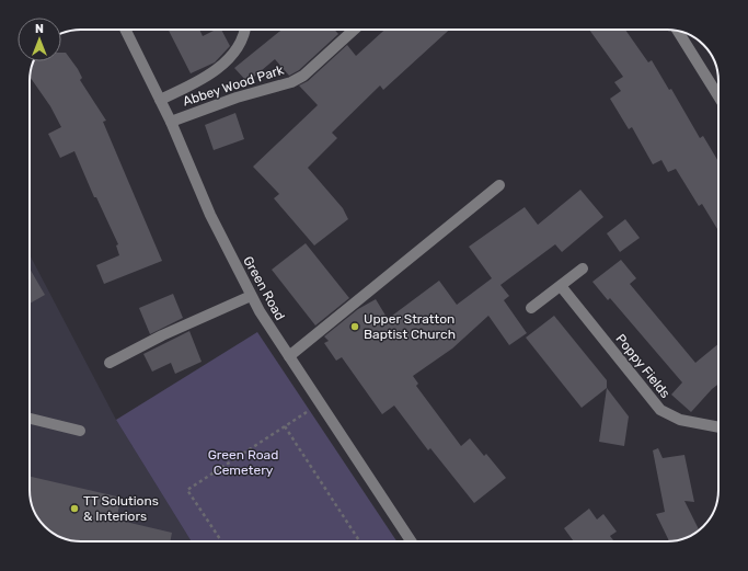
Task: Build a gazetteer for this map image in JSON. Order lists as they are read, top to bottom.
{
  "streets": {
    "street": ["Abbey Wood Park", "Green Road", "Poppy Fields"]
  },
  "crossings": [
    ["Abbey Wood Park", "Green Road"]
  ],
  "parks": ["Green Road Cemetery"],
  "places": ["Upper Stratton Baptist Church", "TT Solutions & Interiors"],
  "north": "top"
}
